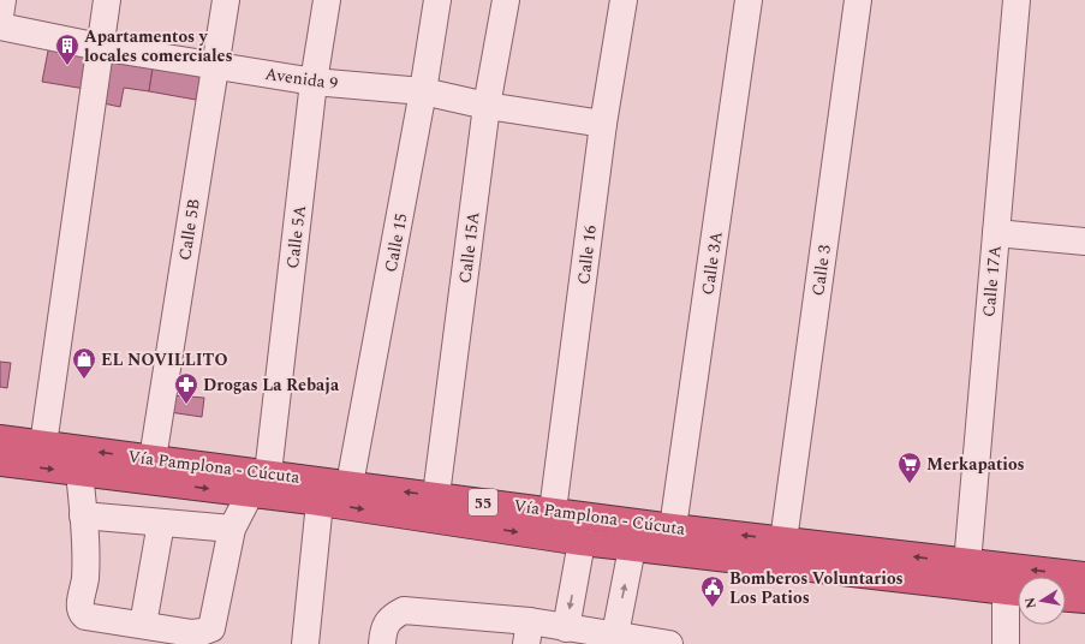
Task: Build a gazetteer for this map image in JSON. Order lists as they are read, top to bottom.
{
  "streets": {
    "highway": ["Vía Pamplona - Cúcuta", "55"],
    "street": [
      "Avenida 9",
      "Calle 5B",
      "Calle 5A",
      "Calle 15",
      "Calle 15A",
      "Calle 16",
      "Calle 3A",
      "Calle 3",
      "Calle 17A"
    ]
  },
  "crossings": [
    ["Avenida 9", "Calle 5B"],
    ["Avenida 9", "Calle 5A"],
    ["Avenida 9", "Calle 15"],
    ["Avenida 9", "Calle 15A"],
    ["Avenida 9", "Calle 16"],
    ["Calle 5B", "Vía Pamplona - Cúcuta"],
    ["Calle 5A", "Vía Pamplona - Cúcuta"],
    ["Calle 15", "Vía Pamplona - Cúcuta"],
    ["Calle 15A", "Vía Pamplona - Cúcuta"],
    ["Calle 16", "Vía Pamplona - Cúcuta"],
    ["Calle 3A", "Vía Pamplona - Cúcuta"],
    ["Calle 3", "Vía Pamplona - Cúcuta"],
    ["Calle 17A", "Vía Pamplona - Cúcuta"]
  ],
  "places": {
    "building": ["Apartamentos y locales comerciales"],
    "shop": ["EL NOVILLITO"],
    "pharmacy": ["Drogas La Rebaja"],
    "supermarket": ["Merkapatios"],
    "public building": ["Bomberos Voluntarios Los Patios"]
  },
  "north": "left"
}
